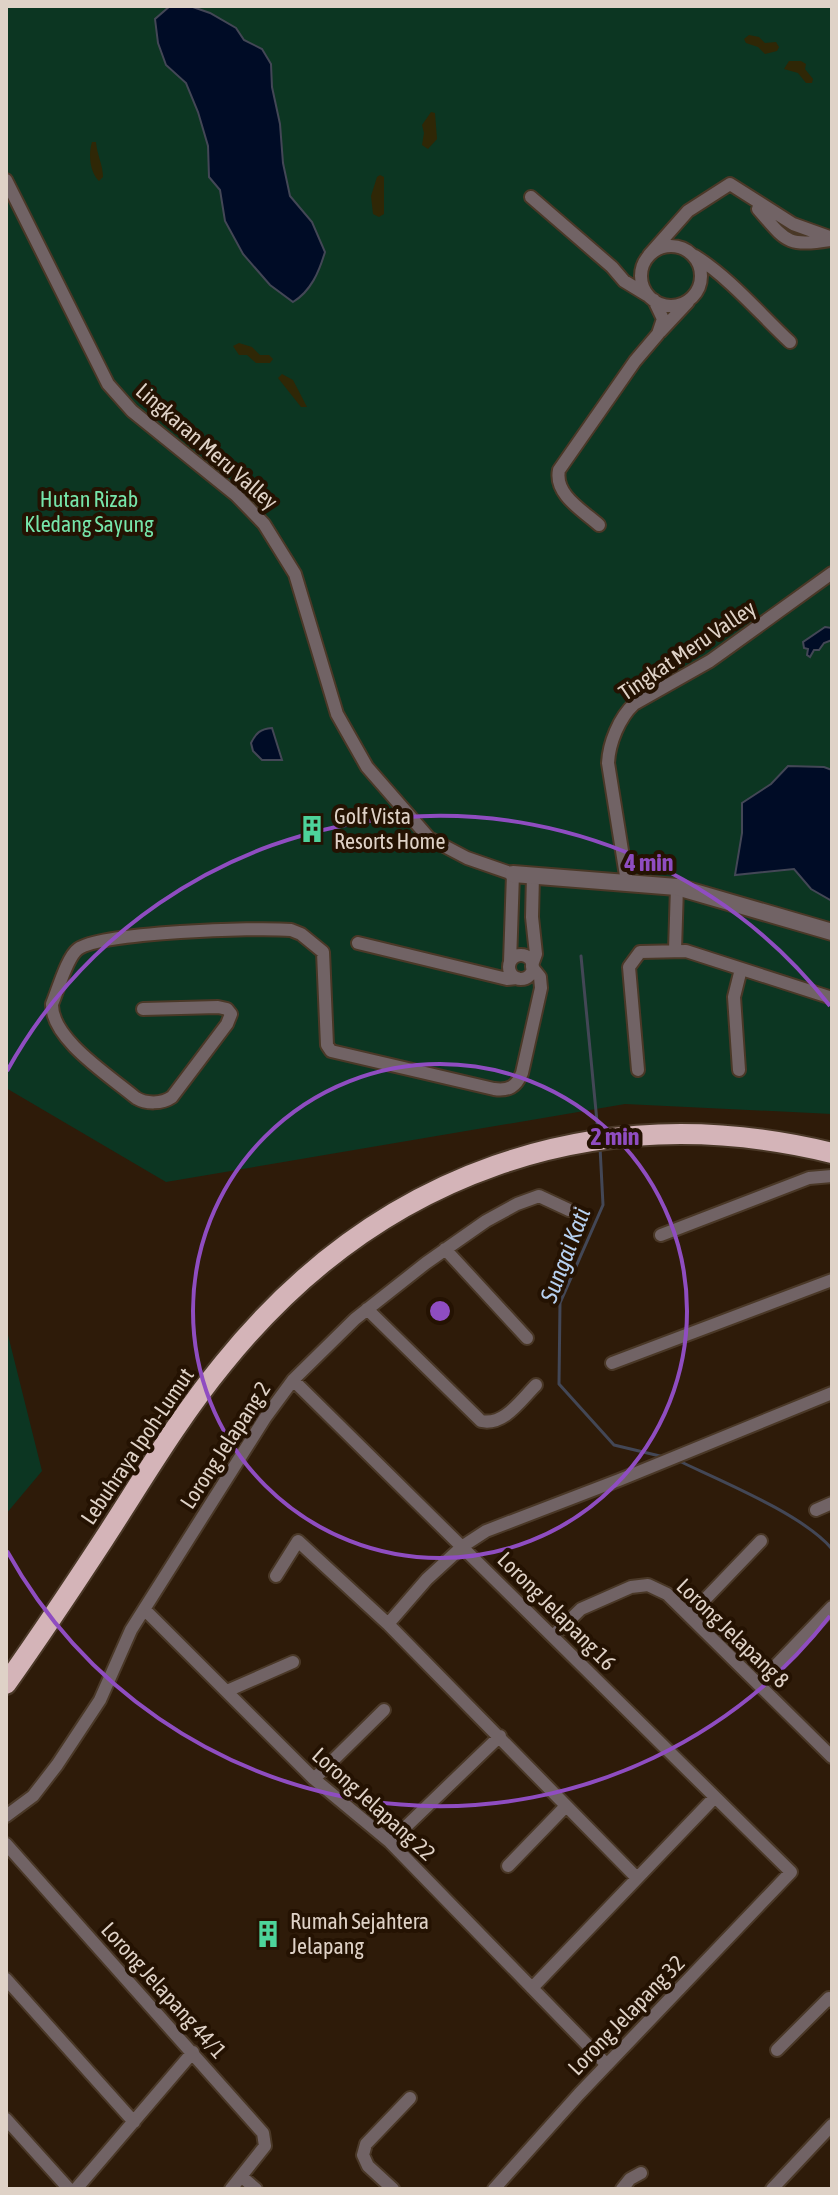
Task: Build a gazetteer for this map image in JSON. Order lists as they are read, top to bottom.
{
  "streets": {
    "highway": ["Lebuhraya Ipoh-Lumut"],
    "street": [
      "Lingkaran Meru Valley",
      "Tingkat Meru Valley",
      "Lorong Jelapang 2",
      "Lorong Jelapang 16",
      "Lorong Jelapang 8",
      "Lorong Jelapang 22",
      "Lorong Jelapang 44/1",
      "Lorong Jelapang 32"
    ]
  },
  "crossings": [
    ["Lingkaran Meru Valley", "Tingkat Meru Valley"],
    ["Lorong Jelapang 2", "Lorong Jelapang 16"],
    ["Lorong Jelapang 2", "Lorong Jelapang 22"],
    ["Lorong Jelapang 16", "Lorong Jelapang 8"],
    ["Lorong Jelapang 16", "Lorong Jelapang 32"],
    ["Lorong Jelapang 22", "Lorong Jelapang 32"]
  ],
  "water": ["Sungai Kati"],
  "parks": ["Hutan Rizab Kledang Sayung"],
  "places": {
    "building": ["Golf Vista Resorts Home", "Rumah Sejahtera Jelapang"]
  },
  "rings": ["4 min", "2 min"]
}
